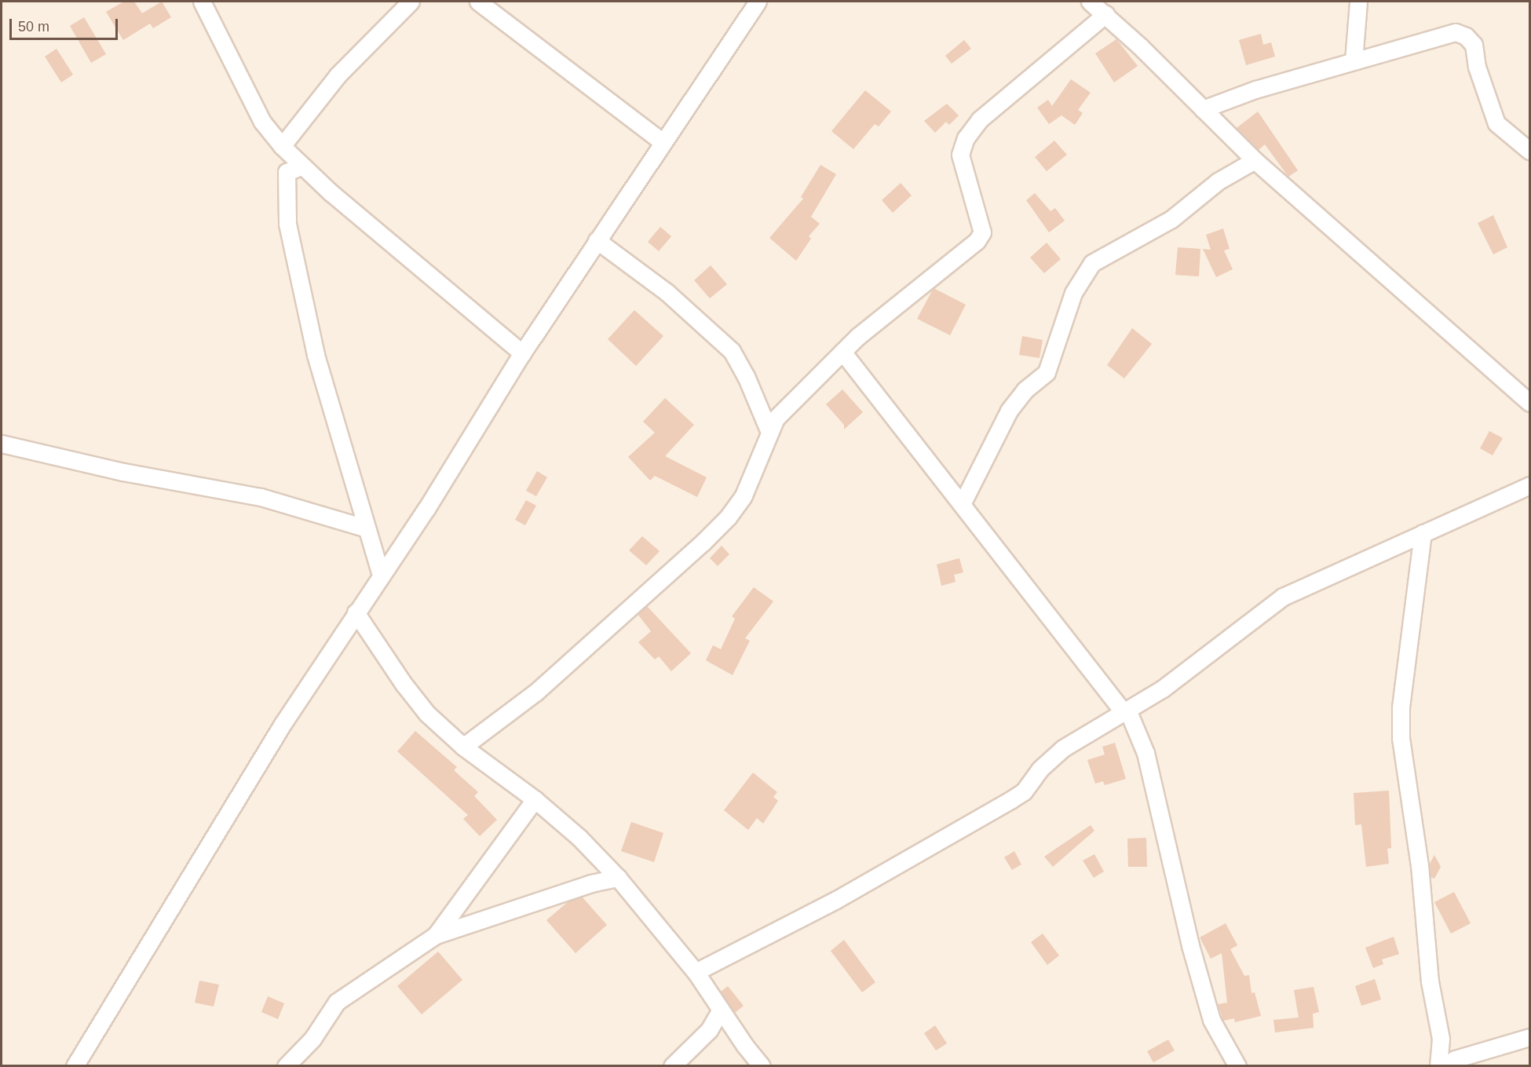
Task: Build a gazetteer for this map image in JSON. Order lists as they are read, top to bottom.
{
  "scale_bar": "50 m"
}
